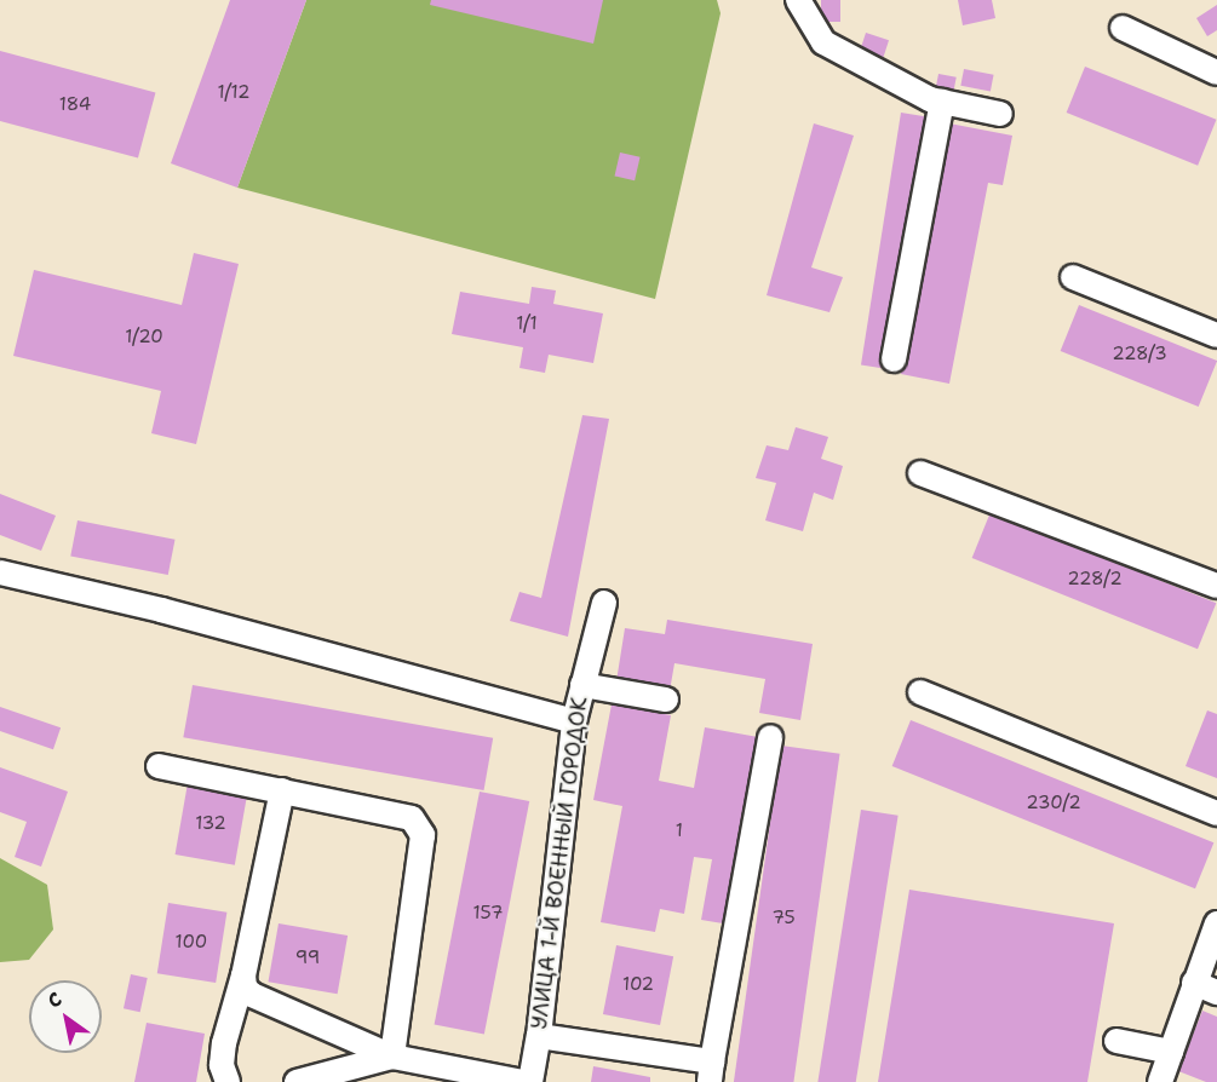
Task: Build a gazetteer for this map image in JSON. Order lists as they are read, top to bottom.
{
  "streets": {
    "street": ["УЛИЦА 1-Й ВОЕННЫЙ ГОРОДОК"]
  },
  "house_numbers": [
    "1/12",
    "184",
    "1/1",
    "1/20",
    "228/3",
    "228/2",
    "230/2",
    "132",
    "1",
    "157",
    "75",
    "100",
    "99",
    "102"
  ],
  "north": "top left"
}
